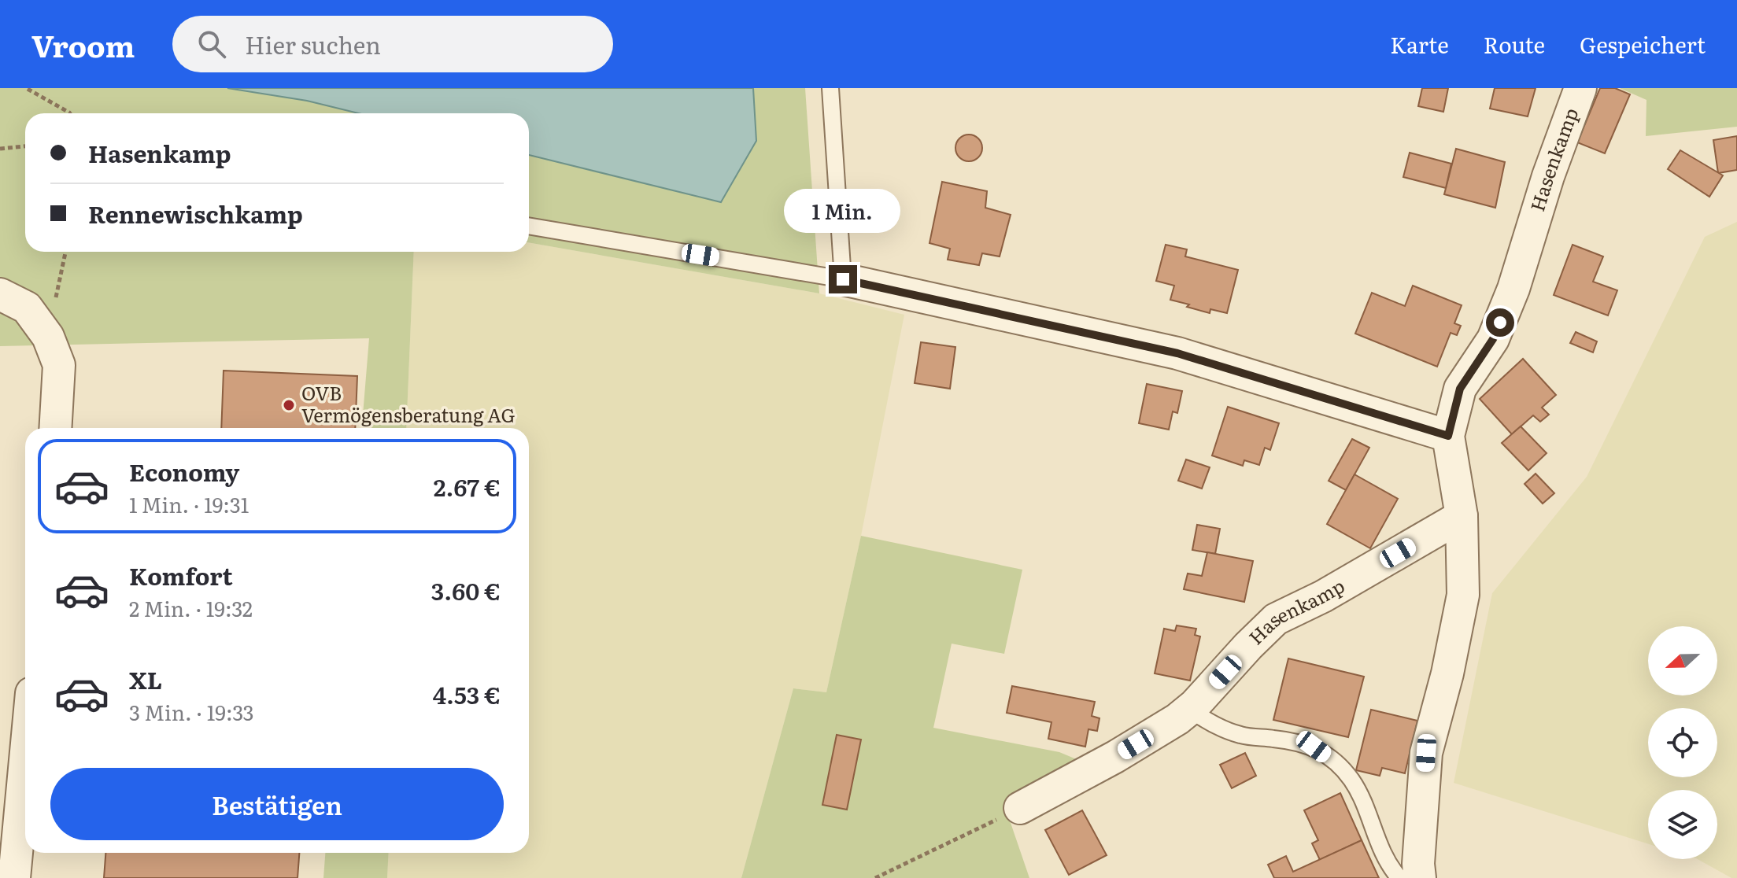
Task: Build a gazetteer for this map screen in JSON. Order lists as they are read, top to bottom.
{
  "streets": {
    "street": ["Hasenkamp"]
  },
  "places": ["OVB Vermögensberatung AG"],
  "north": "left",
  "page": {
    "header": "Vroom",
    "search": "Hier suchen",
    "nav": ["Karte", "Route", "Gespeichert"],
    "banner": ["Hasenkamp", "Rennewischkamp"],
    "bubble": "1 Min.",
    "list": [
      {
        "name": "Economy",
        "note": "1 Min. · 19:31",
        "value": "2.67 €"
      },
      {
        "name": "Komfort",
        "note": "2 Min. · 19:32",
        "value": "3.60 €"
      },
      {
        "name": "XL",
        "note": "3 Min. · 19:33",
        "value": "4.53 €"
      }
    ],
    "buttons": "Bestätigen"
  }
}
